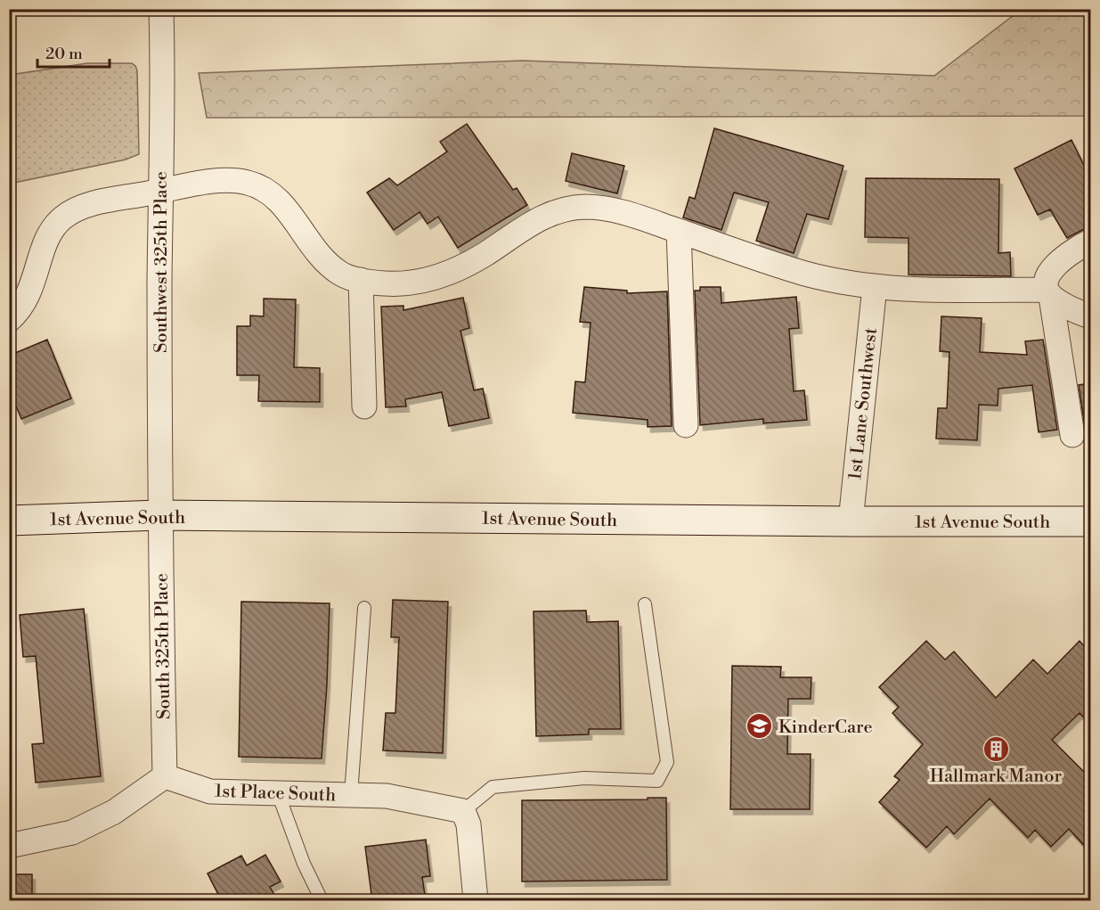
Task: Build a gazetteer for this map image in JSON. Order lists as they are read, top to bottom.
{
  "streets": {
    "main road": ["1st Avenue South"],
    "street": [
      "Southwest 325th Place",
      "1st Lane Southwest",
      "South 325th Place",
      "1st Place South"
    ]
  },
  "crossings": [
    ["Southwest 325th Place", "1st Avenue South"],
    ["Southwest 325th Place", "South 325th Place"],
    ["1st Lane Southwest", "1st Avenue South"],
    ["1st Avenue South", "South 325th Place"],
    ["South 325th Place", "1st Place South"]
  ],
  "places": {
    "school or university": ["KinderCare"],
    "building": ["Hallmark Manor"]
  },
  "scale_bar": "20 m"
}
